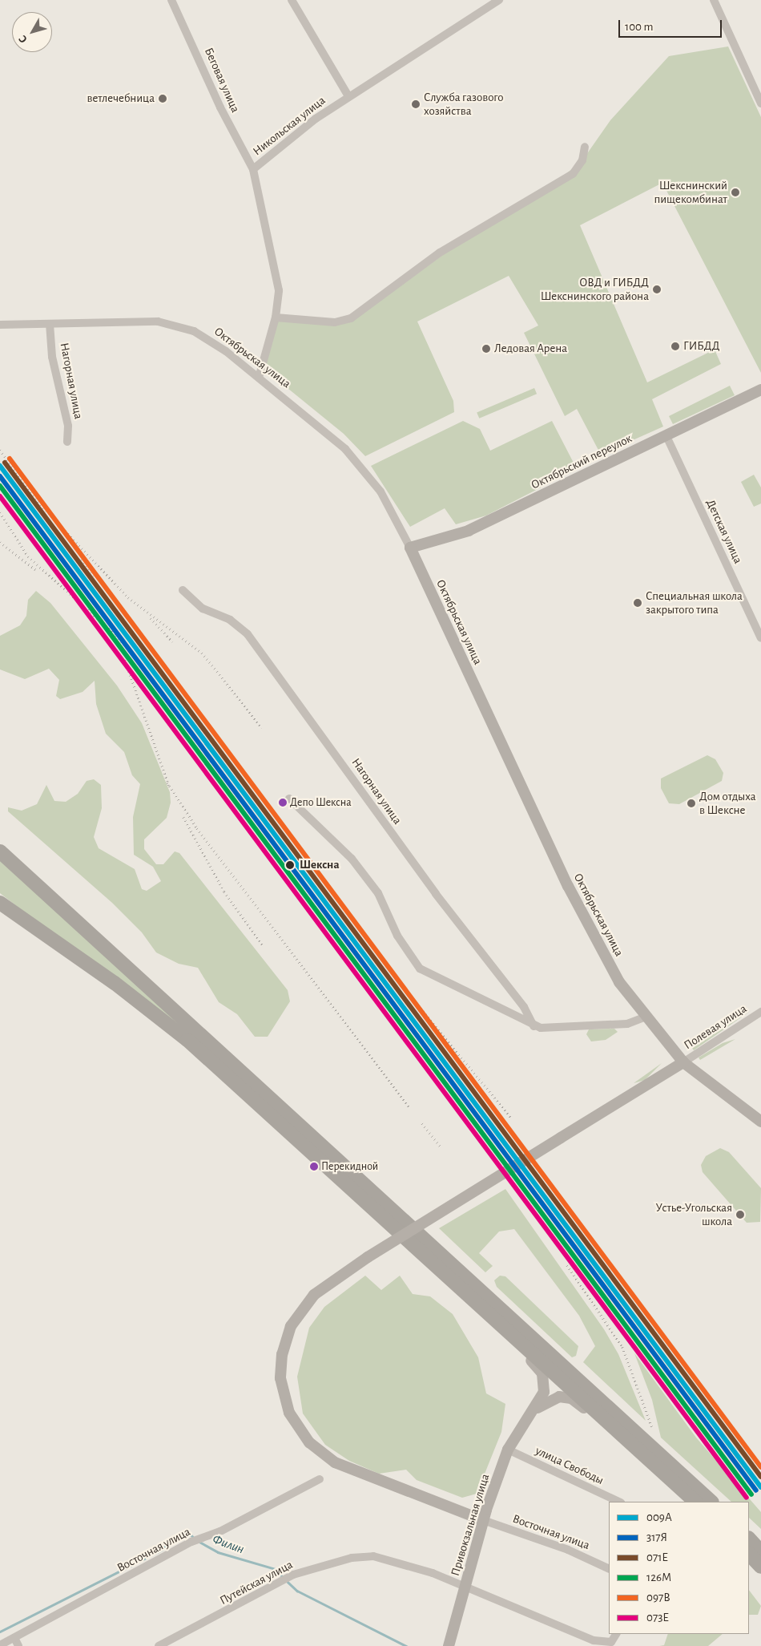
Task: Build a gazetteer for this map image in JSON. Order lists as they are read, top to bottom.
{
  "streets": {
    "street": [
      "Беговая улица",
      "Никольская улица",
      "Октябрьская улица",
      "Нагорная улица",
      "Октябрьский переулок",
      "Детская улица",
      "Полевая улица",
      "улица Свободы",
      "Привокзальная улица",
      "Восточная улица",
      "Путейская улица"
    ]
  },
  "crossings": [
    ["Беговая улица", "Никольская улица"],
    ["Никольская улица", "Октябрьская улица"],
    ["Октябрьская улица", "Нагорная улица"],
    ["Октябрьская улица", "Октябрьский переулок"],
    ["Октябрьская улица", "Полевая улица"],
    ["Октябрьский переулок", "Детская улица"],
    ["улица Свободы", "Привокзальная улица"],
    ["Привокзальная улица", "Восточная улица"],
    ["Привокзальная улица", "Путейская улица"]
  ],
  "water": ["Филин"],
  "places": [
    "ветлечебница",
    "Служба газового хозяйства",
    "Шекснинский пищекомбинат",
    "ОВД и ГИБДД Шекснинского района",
    "ГИБДД",
    "Ледовая Арена",
    "Специальная школа закрытого типа",
    "Депо Шексна",
    "Дом отдыха в Шекснe",
    "Шексна",
    "Перекидной",
    "Устье-Угольская школа"
  ],
  "lines": [
    "transit line 097В",
    "transit line 071Е",
    "transit line 009А",
    "transit line 317Я",
    "transit line 126М",
    "transit line 073Е"
  ],
  "legend": [
    "009А",
    "317Я",
    "071Е",
    "126М",
    "097В",
    "073Е"
  ],
  "scale_bar": "100 m",
  "north": "bottom left"
}
